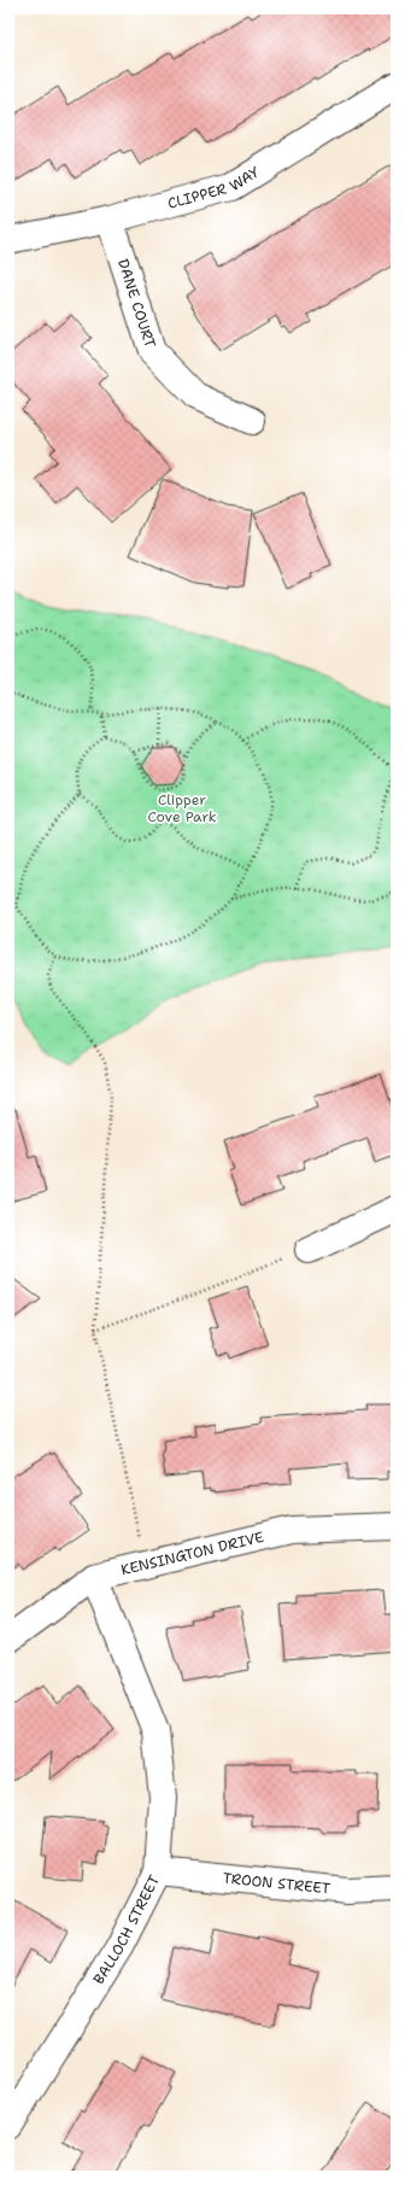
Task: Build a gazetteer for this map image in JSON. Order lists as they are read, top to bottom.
{
  "streets": {
    "street": [
      "CLIPPER WAY",
      "DANE COURT",
      "KENSINGTON DRIVE",
      "TROON STREET",
      "BALLOCH STREET"
    ]
  },
  "crossings": [
    ["CLIPPER WAY", "DANE COURT"],
    ["KENSINGTON DRIVE", "BALLOCH STREET"],
    ["TROON STREET", "BALLOCH STREET"]
  ],
  "parks": ["Clipper Cove Park"]
}
